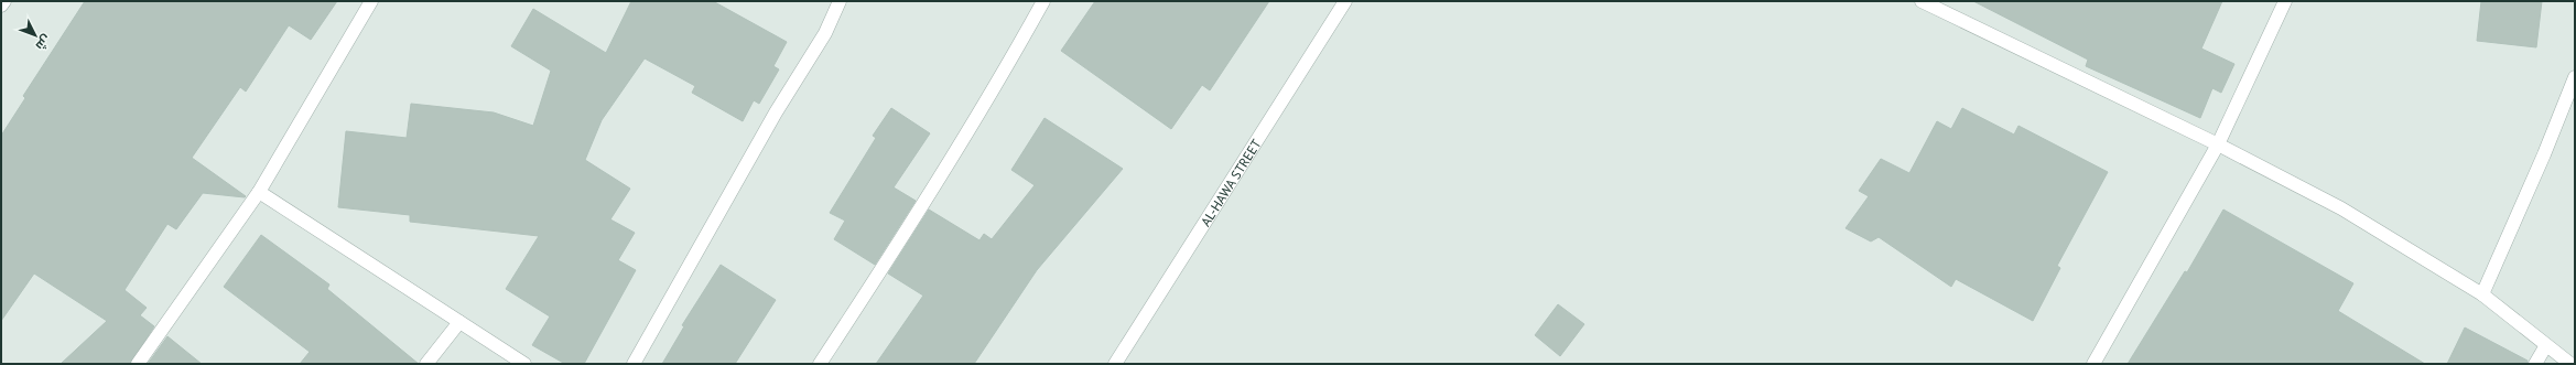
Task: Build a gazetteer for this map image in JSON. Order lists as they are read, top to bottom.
{
  "streets": {
    "street": ["AL-HAWA STREET"]
  },
  "north": "bottom right"
}
